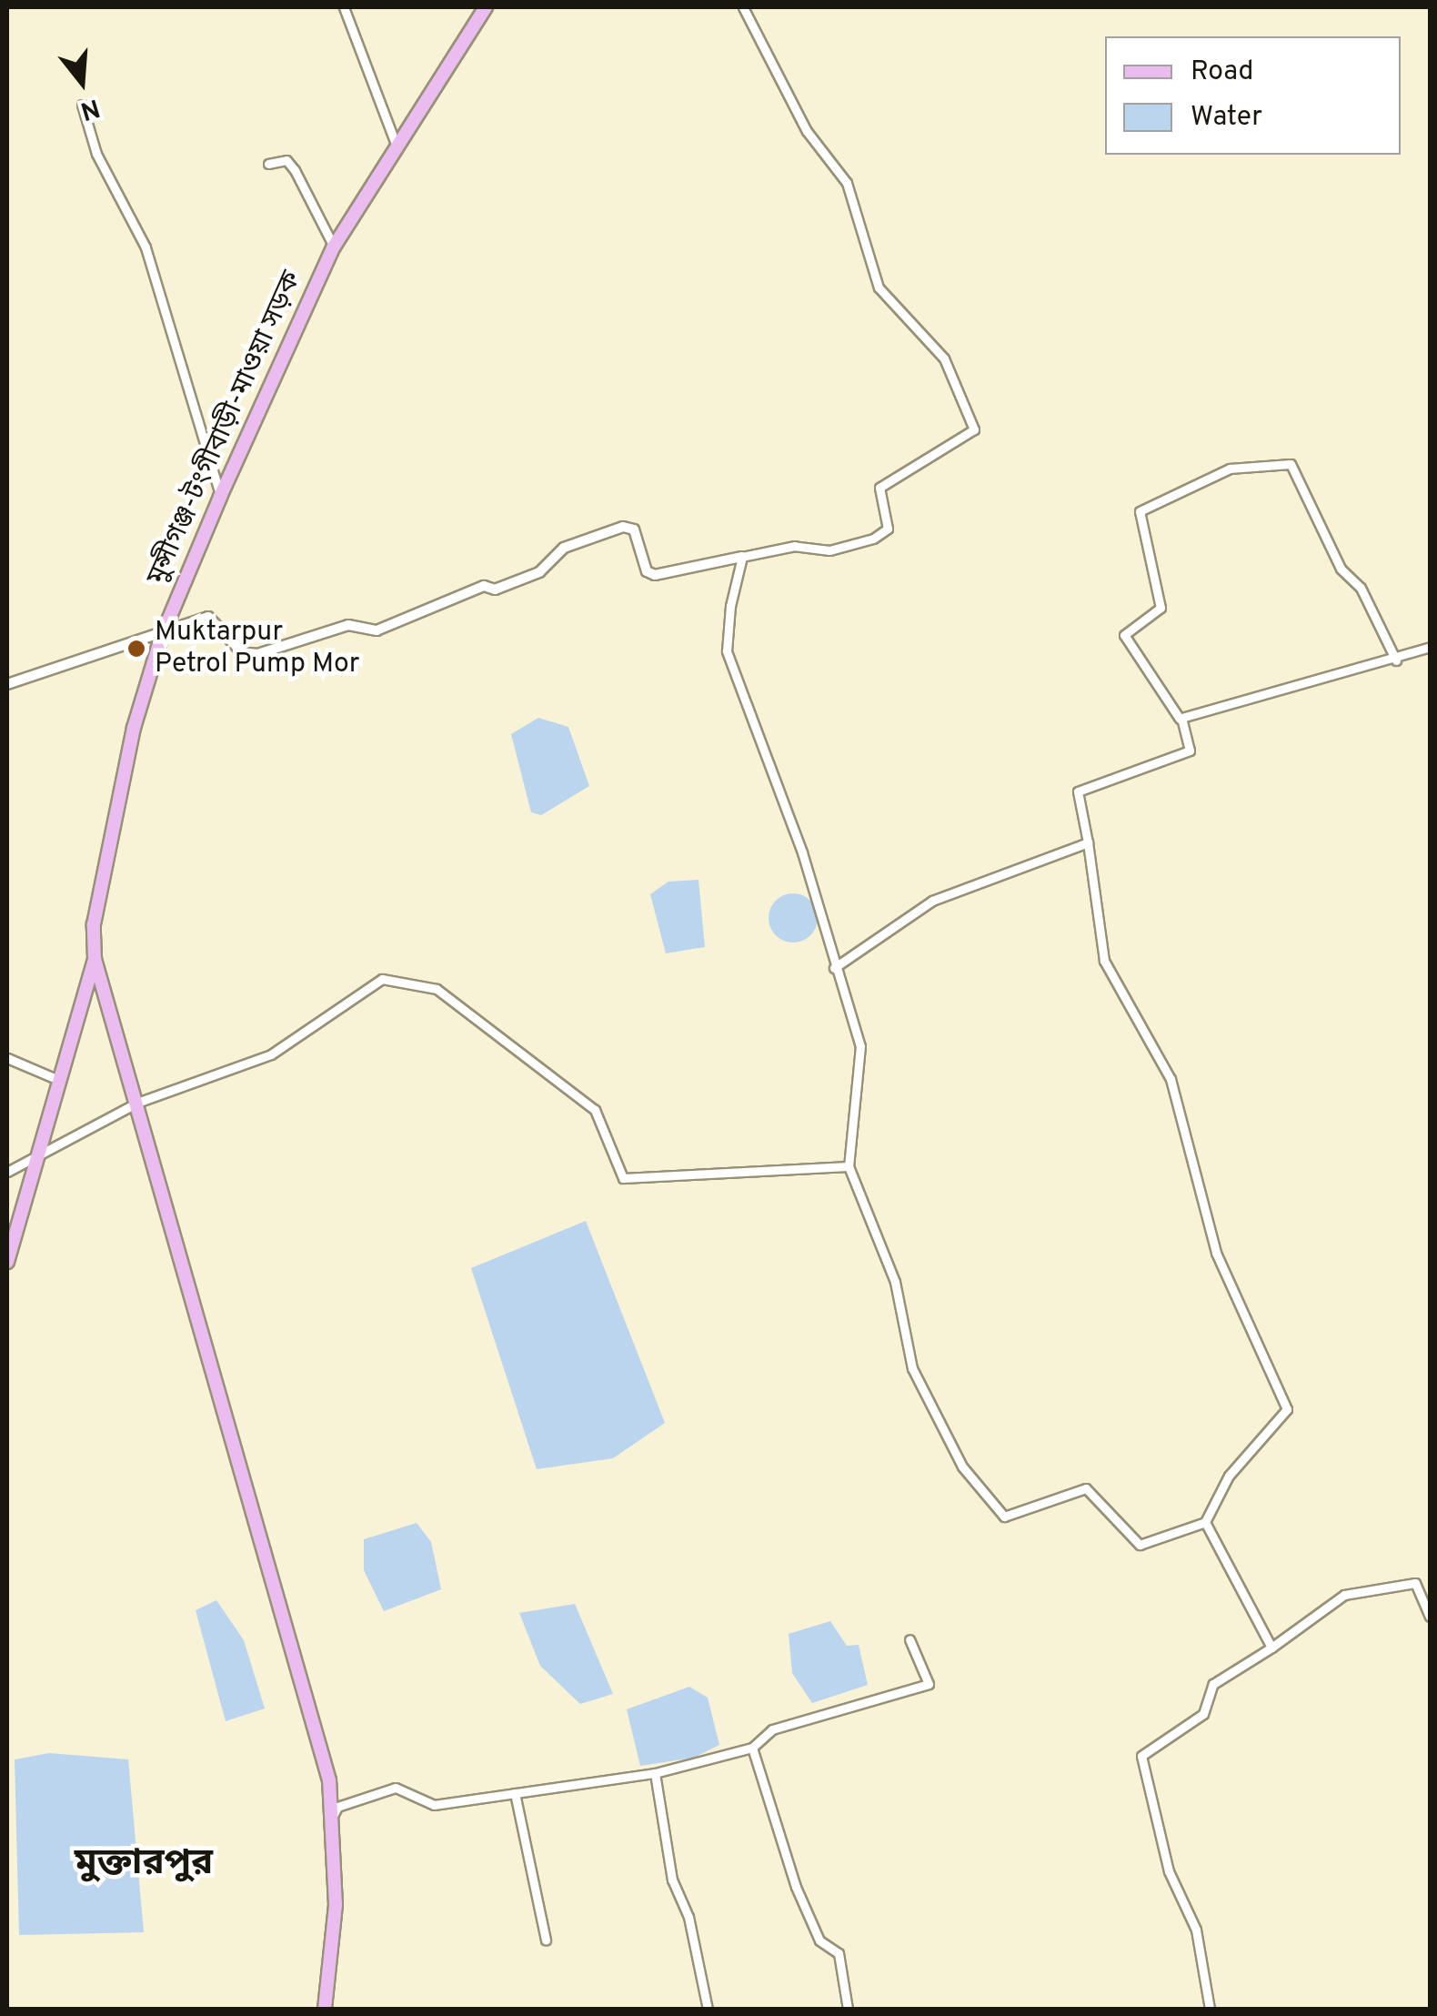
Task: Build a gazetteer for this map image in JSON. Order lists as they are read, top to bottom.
{
  "streets": {
    "main road": ["মুন্সীগঞ্জ-টংগীবাড়ী-মাওয়া সড়ক"]
  },
  "districts": ["মুক্তারপুর"],
  "places": ["Muktarpur Petrol Pump Mor"],
  "legend": ["Road", "Water"],
  "north": "bottom"
}
